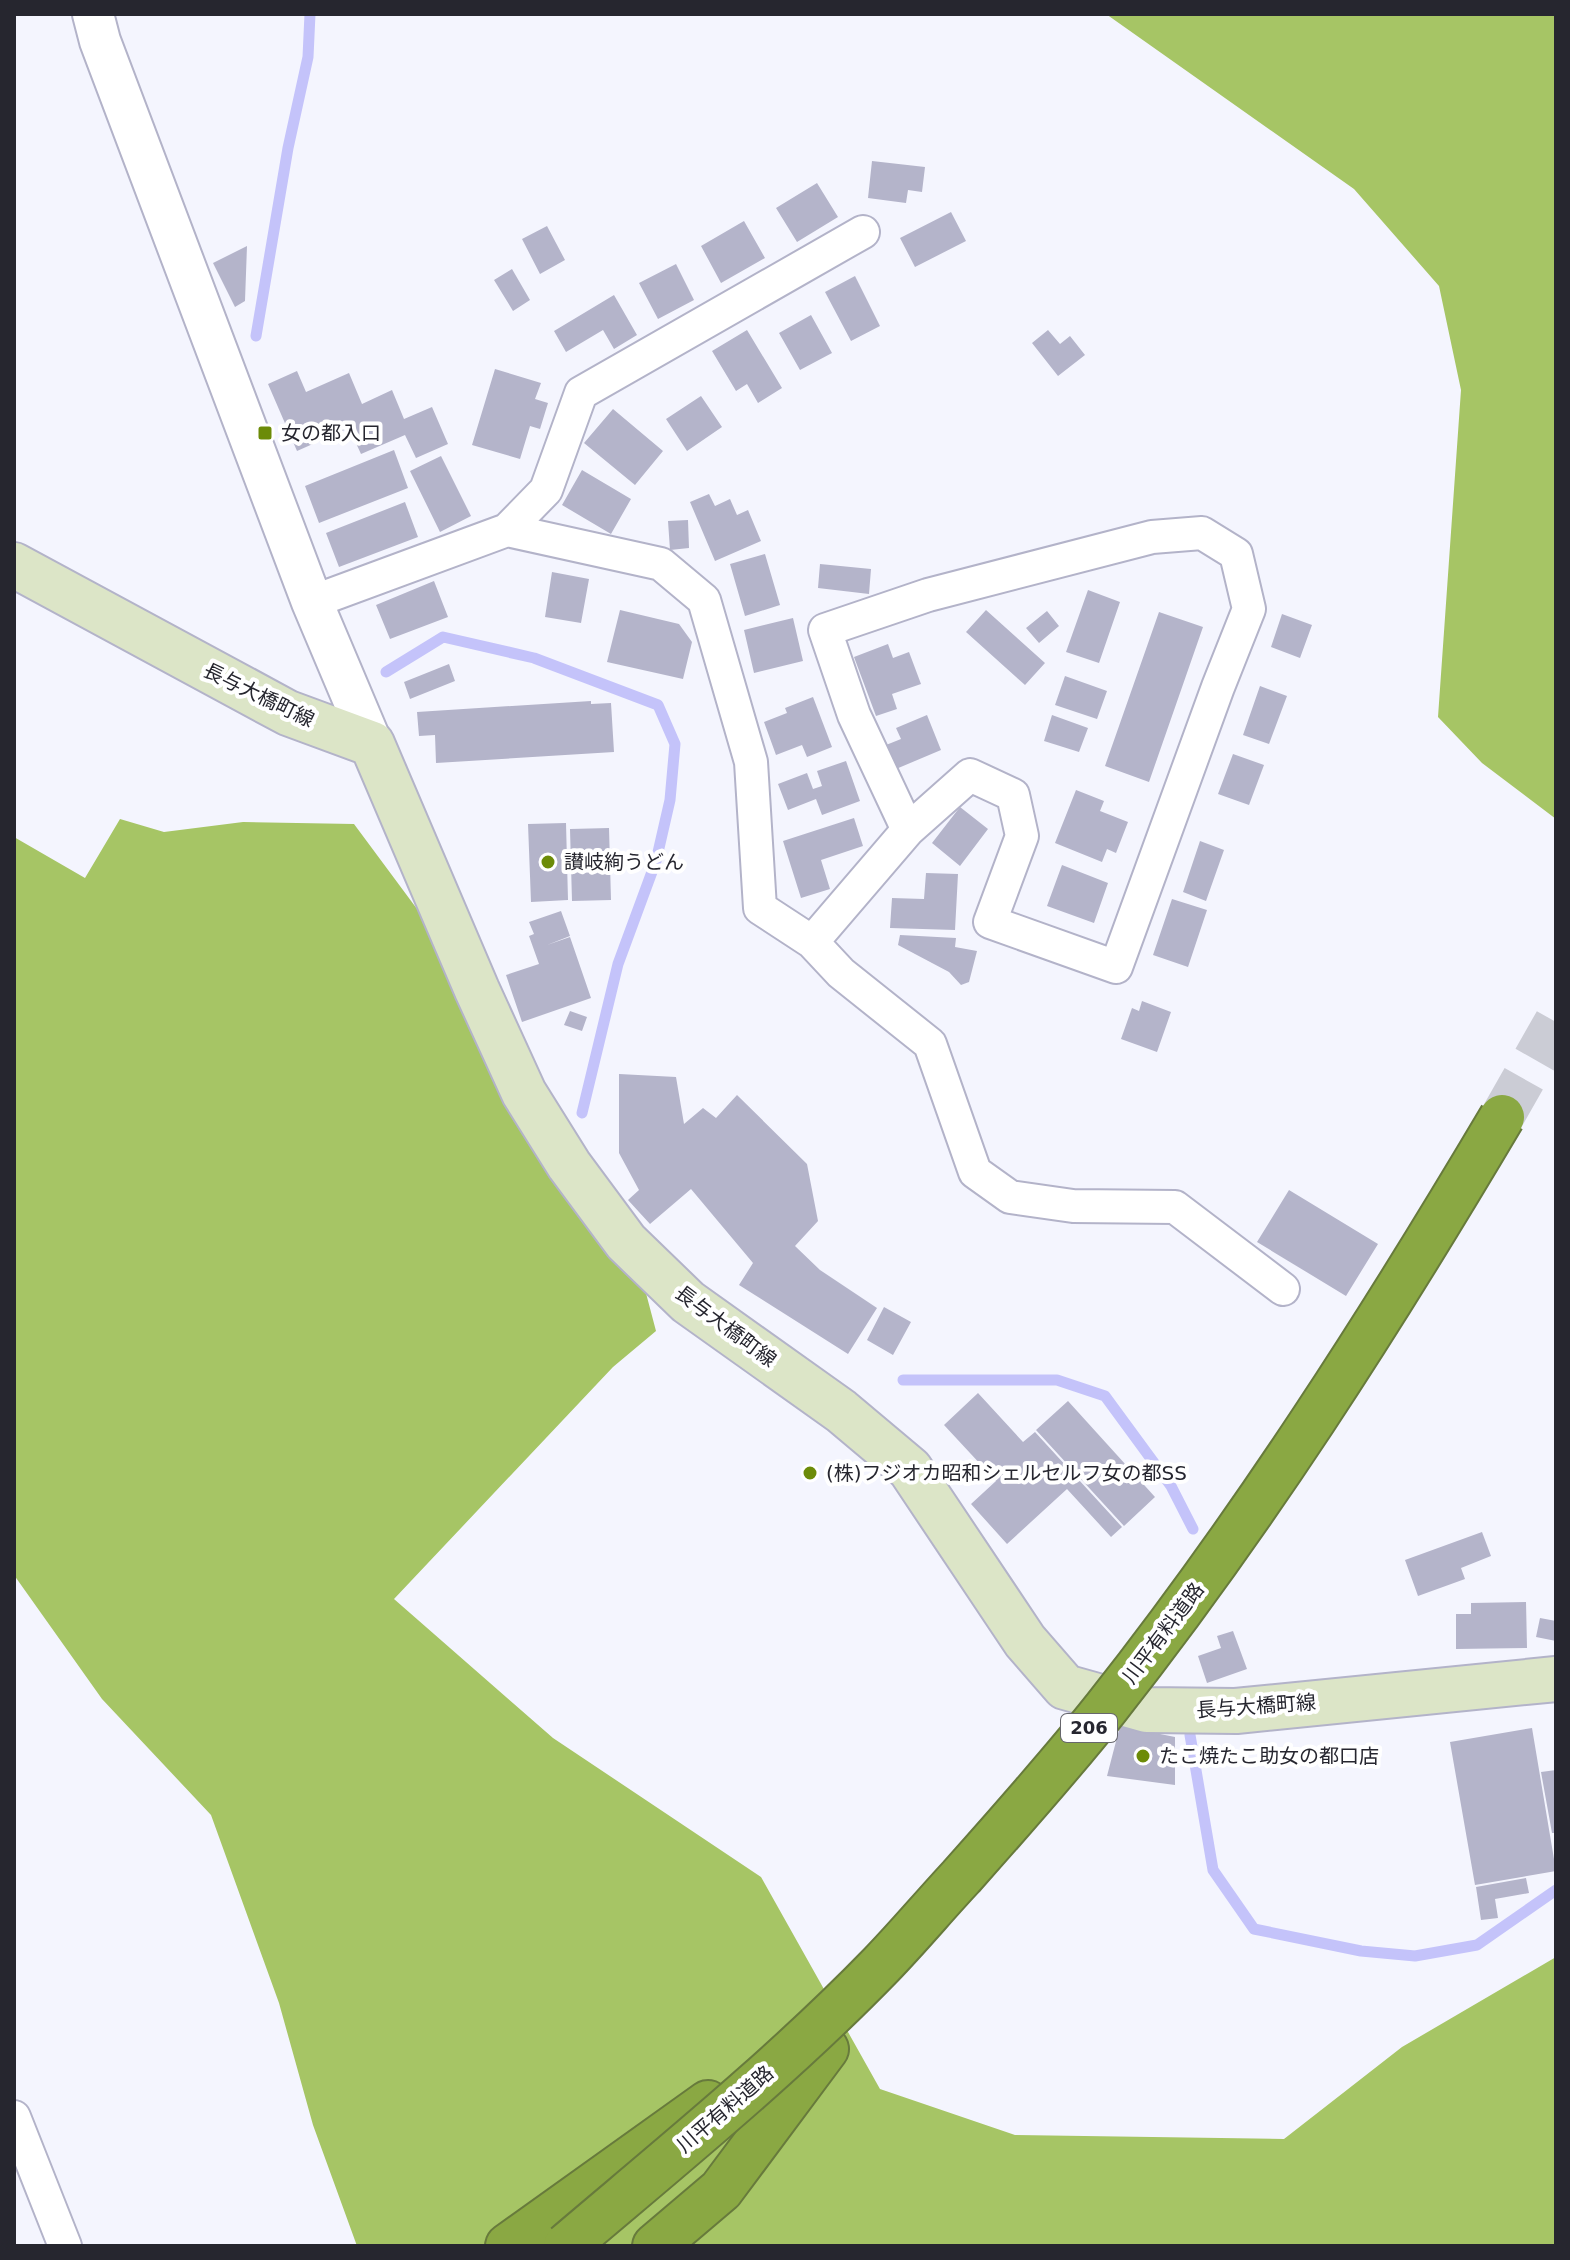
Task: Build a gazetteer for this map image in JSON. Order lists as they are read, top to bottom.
{
  "streets": {
    "highway": ["川平有料道路", "206"],
    "main road": ["長与大橋町線"]
  },
  "places": {
    "transit": ["女の都入口"],
    "other": ["讃岐絢うどん", "(株)フジオカ昭和シェルセルフ女の都SS", "たこ焼たこ助女の都口店"]
  }
}
